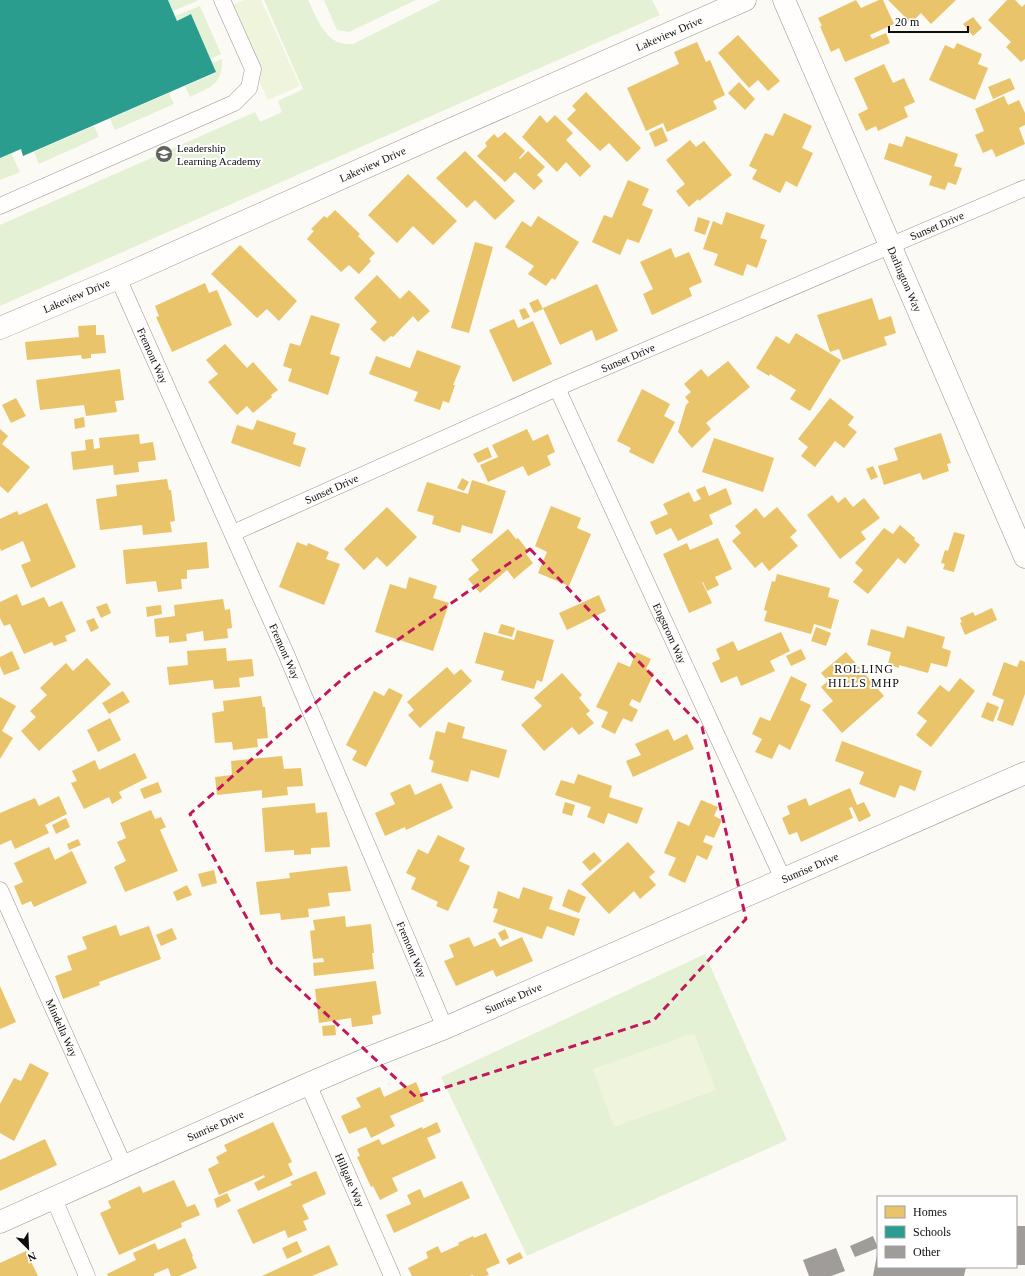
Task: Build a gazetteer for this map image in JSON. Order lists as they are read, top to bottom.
{
  "streets": {
    "street": ["Lakeview Drive", "Darlington Way", "Sunrise Drive"],
    "lane": [
      "Sunset Drive",
      "Fremont Way",
      "Engstrom Way",
      "Mindella Way",
      "Hillgate Way"
    ]
  },
  "crossings": [
    ["Lakeview Drive", "Fremont Way"],
    ["Sunset Drive", "Darlington Way"],
    ["Sunset Drive", "Fremont Way"],
    ["Sunset Drive", "Engstrom Way"],
    ["Fremont Way", "Sunrise Drive"],
    ["Engstrom Way", "Sunrise Drive"],
    ["Sunrise Drive", "Mindella Way"],
    ["Sunrise Drive", "Hillgate Way"]
  ],
  "districts": ["ROLLING HILLS MHP"],
  "places": {
    "school or university": ["Leadership Learning Academy"]
  },
  "legend": ["Homes", "Schools", "Other"],
  "scale_bar": "20 m",
  "north": "bottom right"
}
